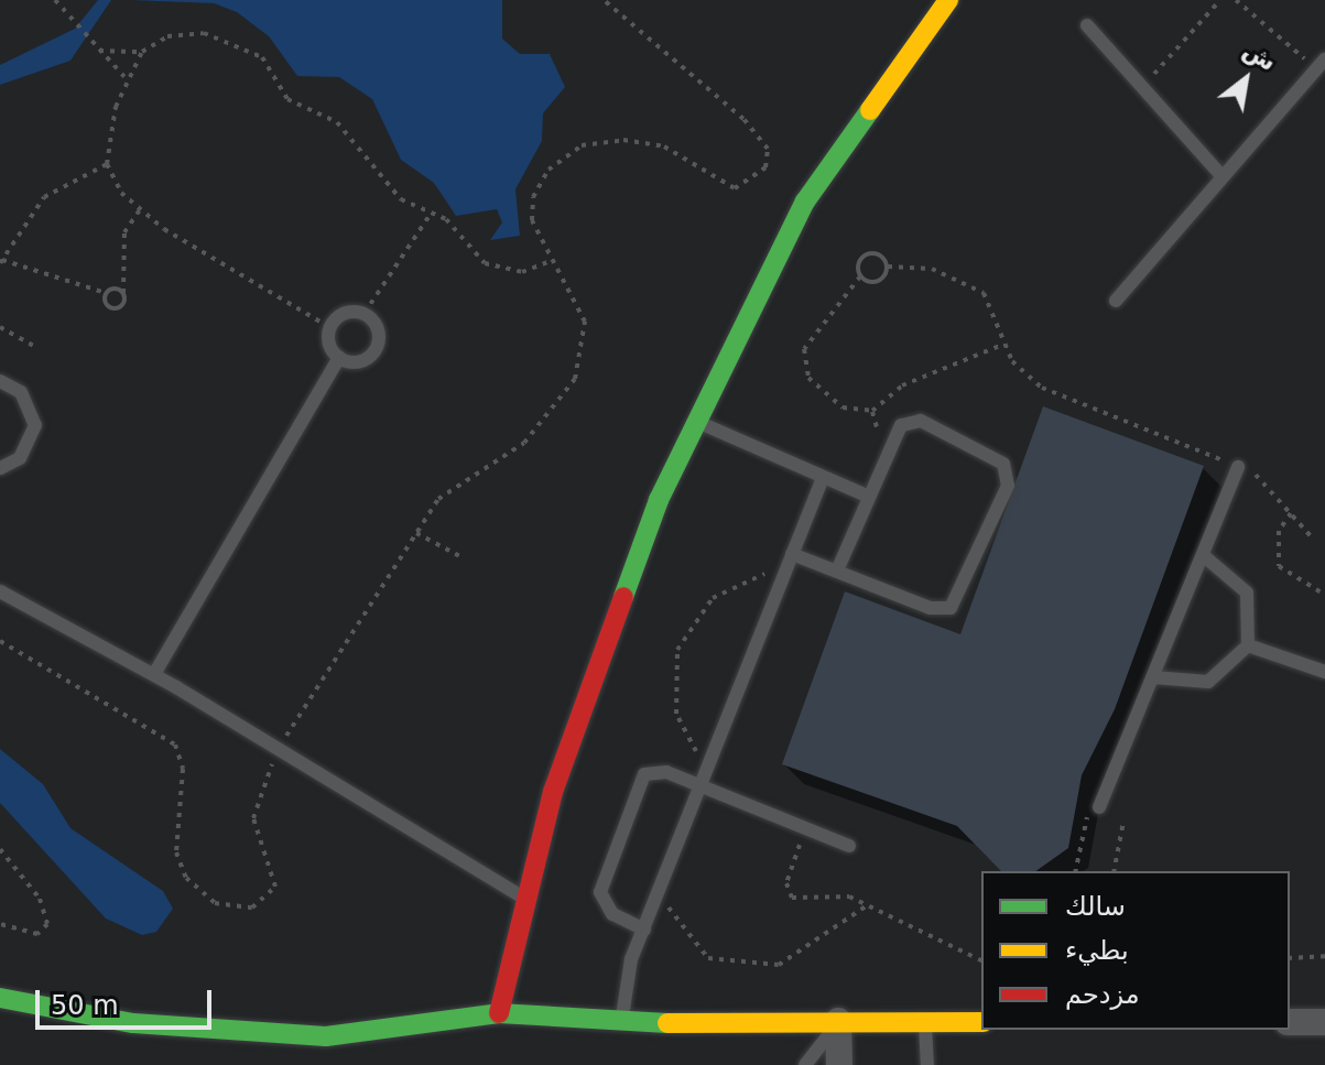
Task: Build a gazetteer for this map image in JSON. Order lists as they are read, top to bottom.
{
  "legend": ["سالك", "بطيء", "مزدحم"],
  "scale_bar": "50 m",
  "north": "top right"
}
